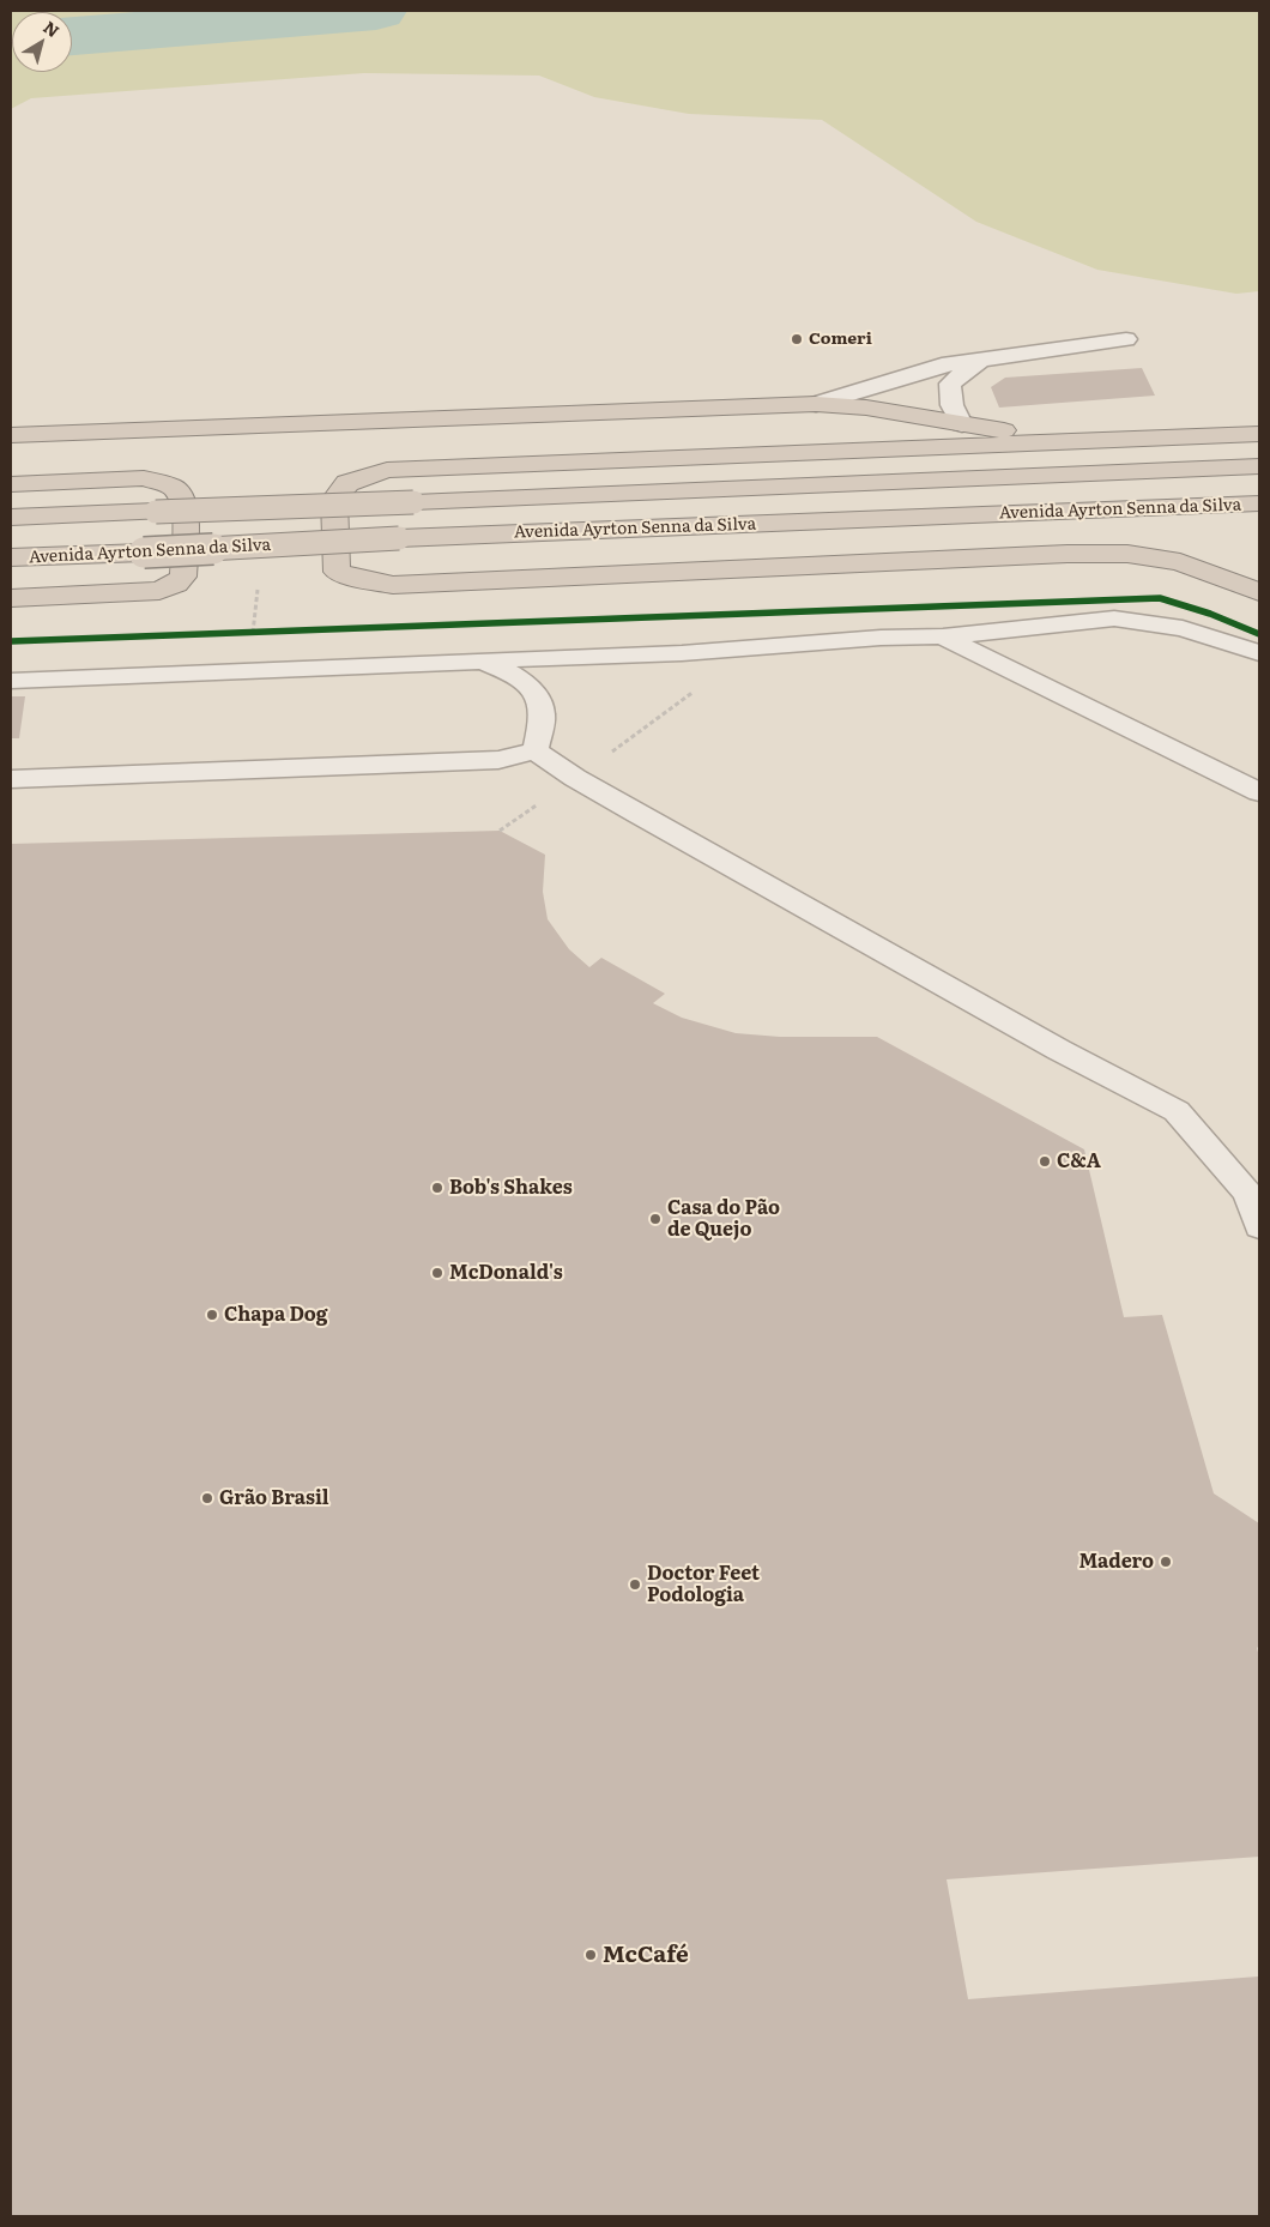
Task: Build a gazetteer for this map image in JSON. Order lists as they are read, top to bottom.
{
  "streets": {
    "highway": ["Avenida Ayrton Senna da Silva"]
  },
  "places": [
    "Comeri",
    "C&A",
    "Bob's Shakes",
    "Casa do Pão de Quejo",
    "McDonald's",
    "Chapa Dog",
    "Grão Brasil",
    "Madero",
    "Doctor Feet Podologia",
    "McCafé"
  ],
  "north": "top right"
}
